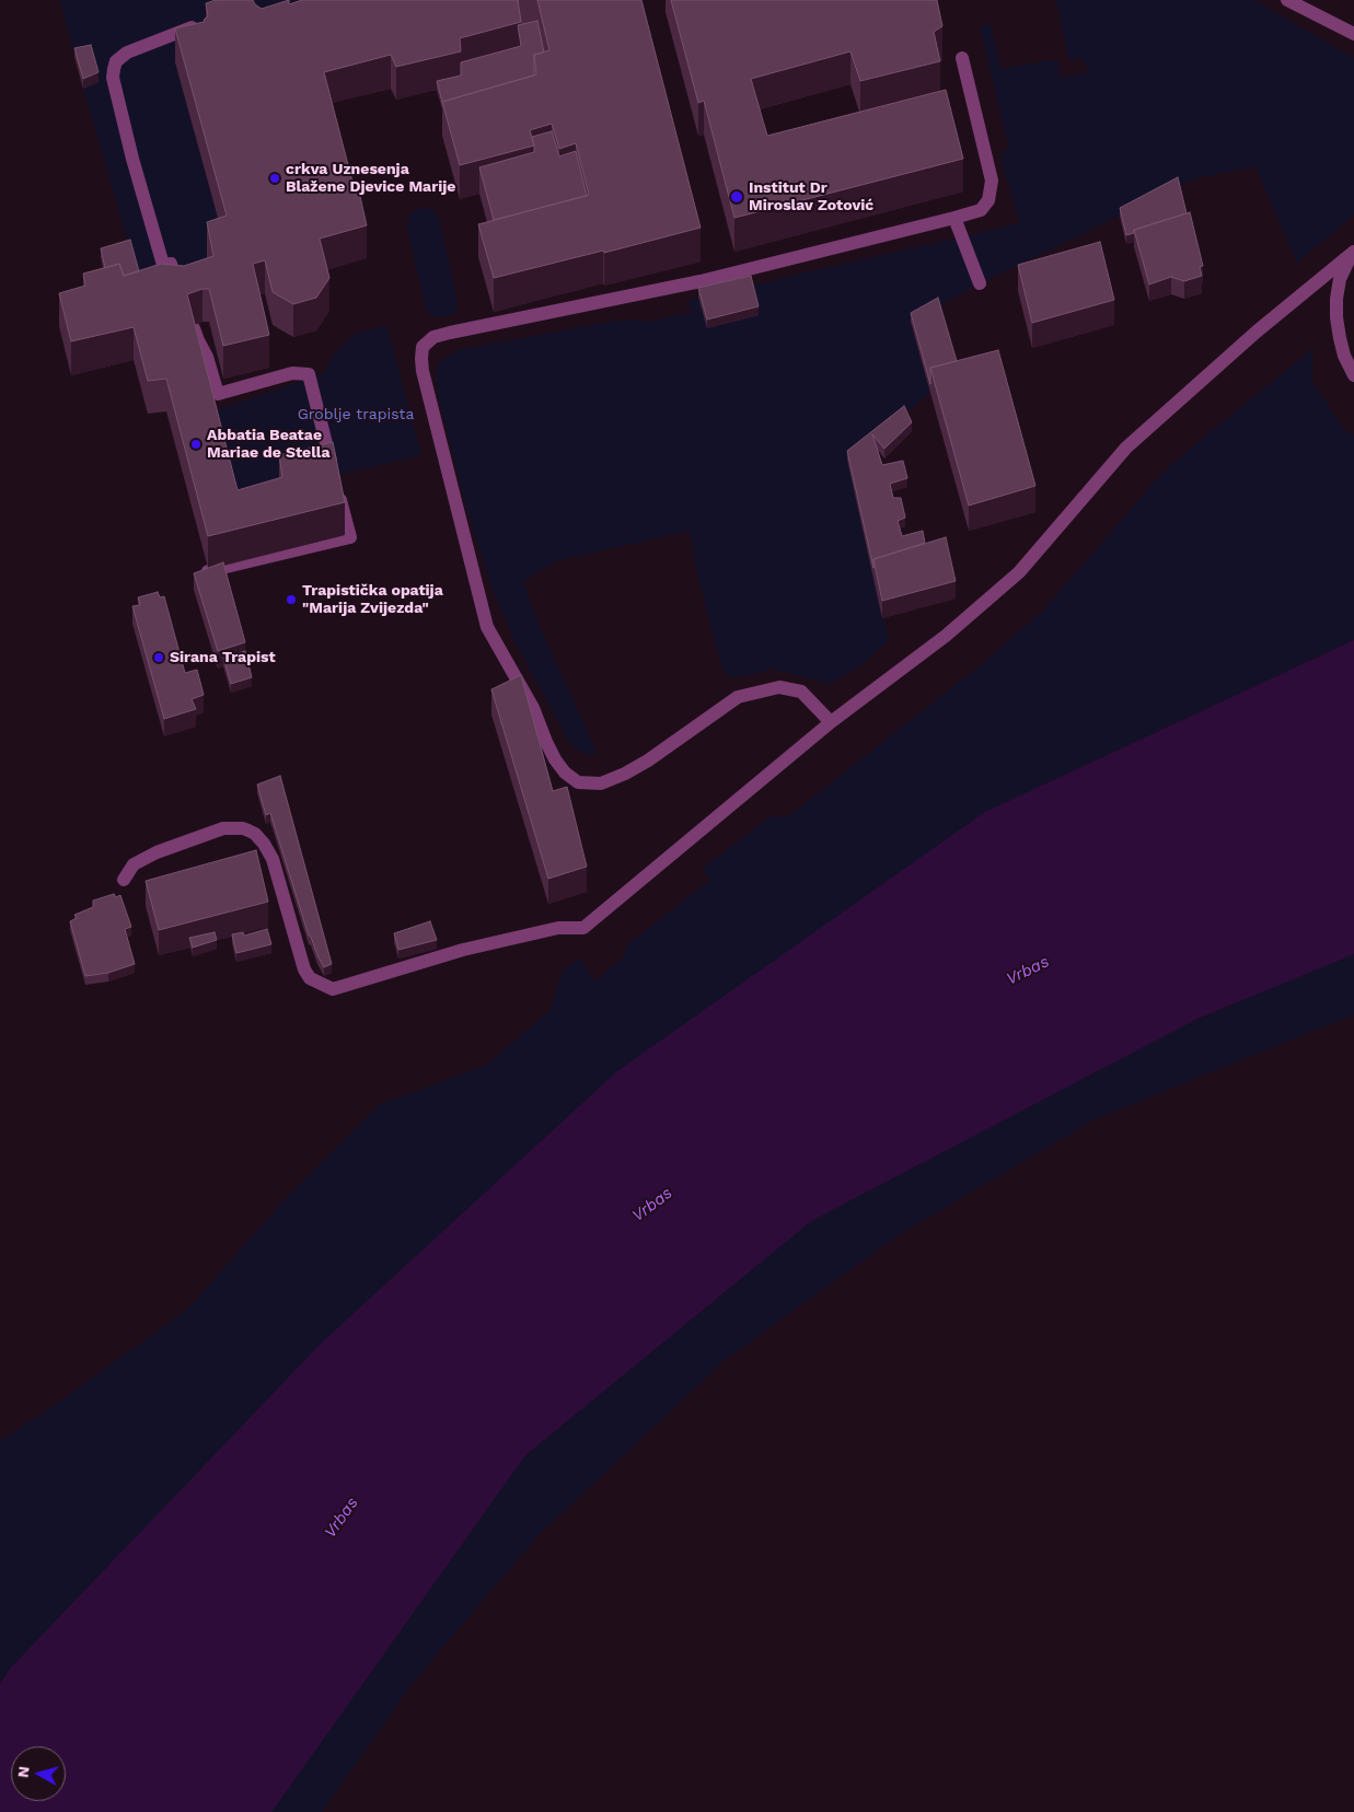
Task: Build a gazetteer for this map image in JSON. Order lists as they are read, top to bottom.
{
  "water": ["Vrbas"],
  "parks": ["Groblje trapista"],
  "places": [
    "crkva Uznesenja Blažene Djevice Marije",
    "Institut Dr Miroslav Zotović",
    "Abbatia Beatae Mariae de Stella",
    "Trapistička opatija \"Marija Zvijezda\"",
    "Sirana Trapist"
  ],
  "north": "left"
}
